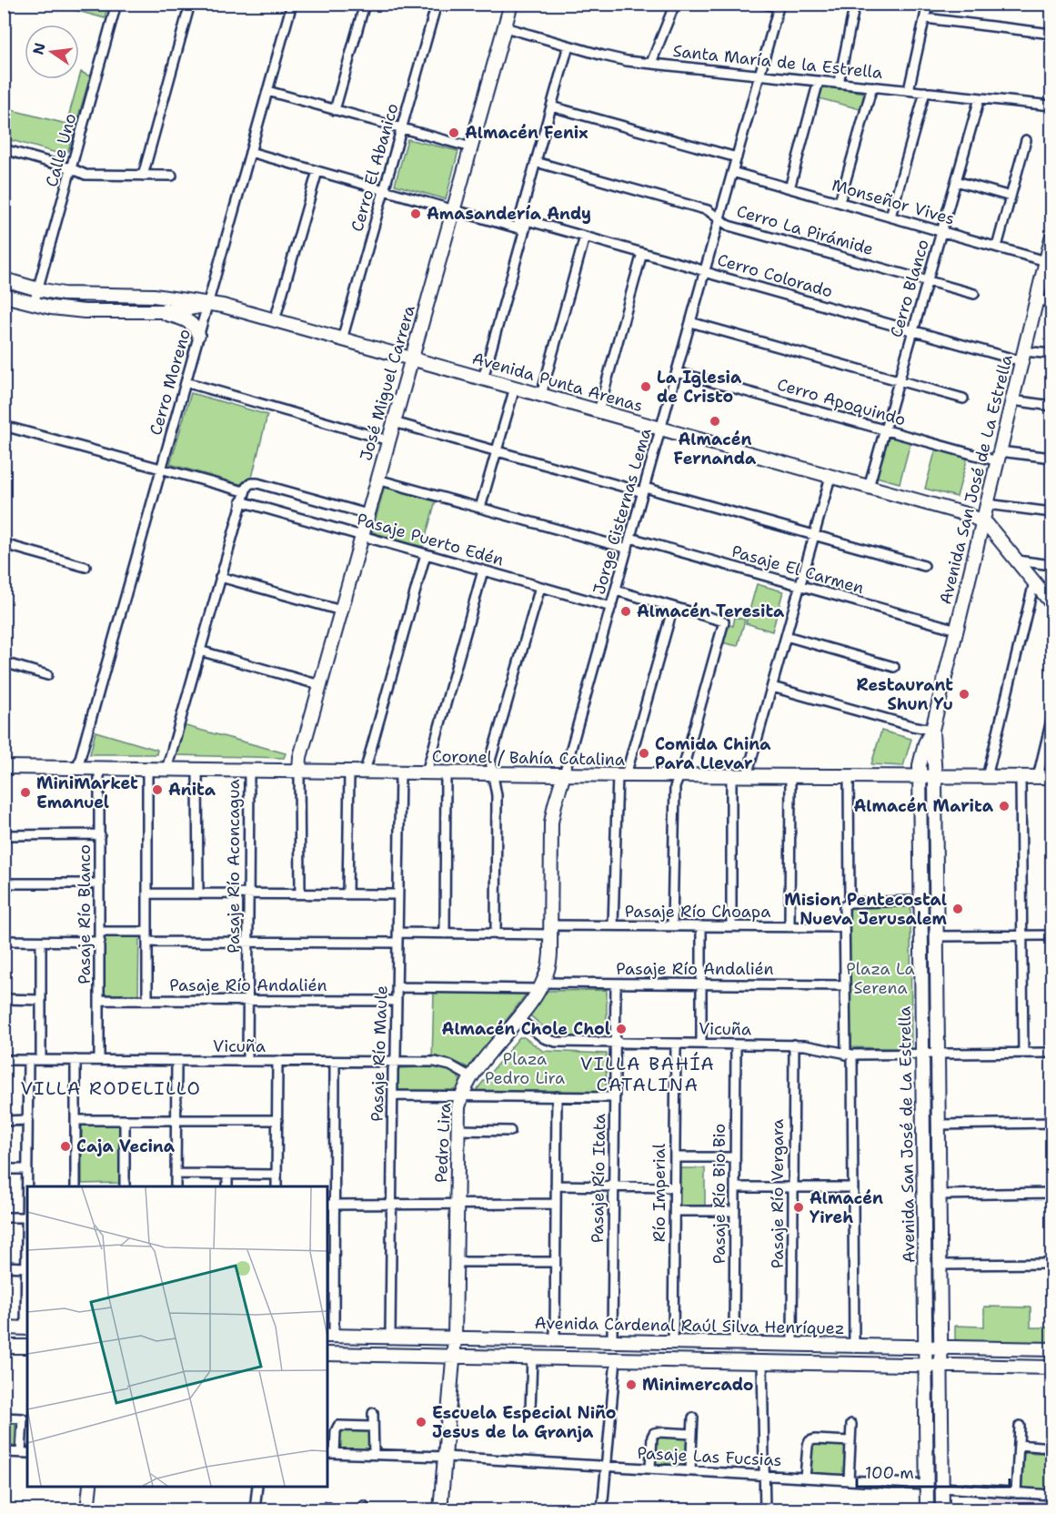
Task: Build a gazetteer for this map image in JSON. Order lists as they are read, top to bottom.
{
  "streets": {
    "main road": [
      "Avenida Punta Arenas",
      "José Miguel Carrera",
      "Avenida San José de La Estrella",
      "Coronel / Bahía Catalina",
      "Pedro Lira",
      "Avenida Cardenal Raúl Silva Henríquez"
    ],
    "street": [
      "Santa María de la Estrella",
      "Calle Uno",
      "Cerro El Abanico",
      "Monseñor Vives",
      "Cerro La Pirámide",
      "Cerro Colorado",
      "Cerro Blanco",
      "Cerro Moreno",
      "Cerro Apoquindo",
      "Jorge Cisternas Lema",
      "Pasaje Puerto Edén",
      "Pasaje El Carmen",
      "Pasaje Río Aconcagua",
      "Pasaje Río Choapa",
      "Pasaje Río Blanco",
      "Pasaje Río Andalién",
      "Vicuña",
      "Pasaje Río Maule",
      "Pasaje Río Itata",
      "Río Imperial",
      "Pasaje Río Bio Bio",
      "Pasaje Río Vergara",
      "Pasaje Las Fucsias"
    ]
  },
  "crossings": [
    ["Santa María de la Estrella", "Cerro Blanco"],
    ["Santa María de la Estrella", "José Miguel Carrera"],
    ["Santa María de la Estrella", "Jorge Cisternas Lema"],
    ["Calle Uno", "Avenida Punta Arenas"],
    ["Cerro El Abanico", "Avenida Punta Arenas"],
    ["Monseñor Vives", "Cerro Blanco"],
    ["Monseñor Vives", "Avenida San José de La Estrella"],
    ["Monseñor Vives", "Jorge Cisternas Lema"],
    ["Cerro La Pirámide", "Cerro Blanco"],
    ["Cerro La Pirámide", "Jorge Cisternas Lema"],
    ["Cerro Colorado", "Cerro Blanco"],
    ["Cerro Colorado", "Avenida San José de La Estrella"],
    ["Cerro Colorado", "Jorge Cisternas Lema"],
    ["Cerro Blanco", "Avenida Punta Arenas"],
    ["Cerro Blanco", "Cerro Apoquindo"],
    ["Cerro Moreno", "Avenida Punta Arenas"],
    ["Cerro Moreno", "Pasaje Puerto Edén"],
    ["Cerro Moreno", "Coronel / Bahía Catalina"],
    ["Avenida Punta Arenas", "José Miguel Carrera"],
    ["Avenida Punta Arenas", "Avenida San José de La Estrella"],
    ["Avenida Punta Arenas", "Jorge Cisternas Lema"],
    ["José Miguel Carrera", "Pasaje Puerto Edén"],
    ["José Miguel Carrera", "Coronel / Bahía Catalina"],
    ["Cerro Apoquindo", "Avenida San José de La Estrella"],
    ["Cerro Apoquindo", "Jorge Cisternas Lema"],
    ["Avenida San José de La Estrella", "Pasaje El Carmen"],
    ["Avenida San José de La Estrella", "Coronel / Bahía Catalina"],
    ["Avenida San José de La Estrella", "Vicuña"],
    ["Avenida San José de La Estrella", "Avenida Cardenal Raúl Silva Henríquez"],
    ["Avenida San José de La Estrella", "Pasaje Las Fucsias"],
    ["Jorge Cisternas Lema", "Pasaje Puerto Edén"],
    ["Jorge Cisternas Lema", "Pasaje El Carmen"],
    ["Jorge Cisternas Lema", "Coronel / Bahía Catalina"],
    ["Jorge Cisternas Lema", "Pedro Lira"],
    ["Coronel / Bahía Catalina", "Pasaje Río Aconcagua"],
    ["Coronel / Bahía Catalina", "Pasaje Río Blanco"],
    ["Coronel / Bahía Catalina", "Pasaje Río Maule"],
    ["Coronel / Bahía Catalina", "Pedro Lira"],
    ["Pasaje Río Aconcagua", "Pasaje Río Andalién"],
    ["Pasaje Río Aconcagua", "Vicuña"],
    ["Pasaje Río Choapa", "Pasaje Río Maule"],
    ["Pasaje Río Choapa", "Pedro Lira"],
    ["Pasaje Río Blanco", "Pasaje Río Andalién"],
    ["Pasaje Río Blanco", "Vicuña"],
    ["Pasaje Río Andalién", "Pasaje Río Maule"],
    ["Pasaje Río Andalién", "Pedro Lira"],
    ["Pasaje Río Andalién", "Pasaje Río Itata"],
    ["Vicuña", "Pasaje Río Maule"],
    ["Vicuña", "Pedro Lira"],
    ["Vicuña", "Pasaje Río Itata"],
    ["Vicuña", "Río Imperial"],
    ["Vicuña", "Pasaje Río Bio Bio"],
    ["Vicuña", "Pasaje Río Vergara"],
    ["Pasaje Río Maule", "Avenida Cardenal Raúl Silva Henríquez"],
    ["Pedro Lira", "Avenida Cardenal Raúl Silva Henríquez"],
    ["Pedro Lira", "Pasaje Las Fucsias"],
    ["Pasaje Río Itata", "Avenida Cardenal Raúl Silva Henríquez"],
    ["Río Imperial", "Avenida Cardenal Raúl Silva Henríquez"],
    ["Pasaje Río Bio Bio", "Avenida Cardenal Raúl Silva Henríquez"],
    ["Pasaje Río Vergara", "Avenida Cardenal Raúl Silva Henríquez"]
  ],
  "districts": ["VILLA BAHÍA CATALINA", "VILLA RODELILLO"],
  "parks": ["Plaza La Serena", "Plaza Pedro Lira"],
  "places": [
    "Almacén Fenix",
    "Amasandería Andy",
    "La Iglesia de Cristo",
    "Almacén Fernanda",
    "Almacén Teresita",
    "Restaurant Shun Yu",
    "Comida China Para Llevar",
    "Anita",
    "MiniMarket Emanuel",
    "Almacén Marita",
    "Mision Pentecostal Nueva Jerusalem",
    "Almacén Chole Chol",
    "Caja Vecina",
    "Almacén Yireh",
    "Minimercado",
    "Escuela Especial Niño Jesus de la Granja"
  ],
  "scale_bar": "100 m",
  "north": "left"
}
